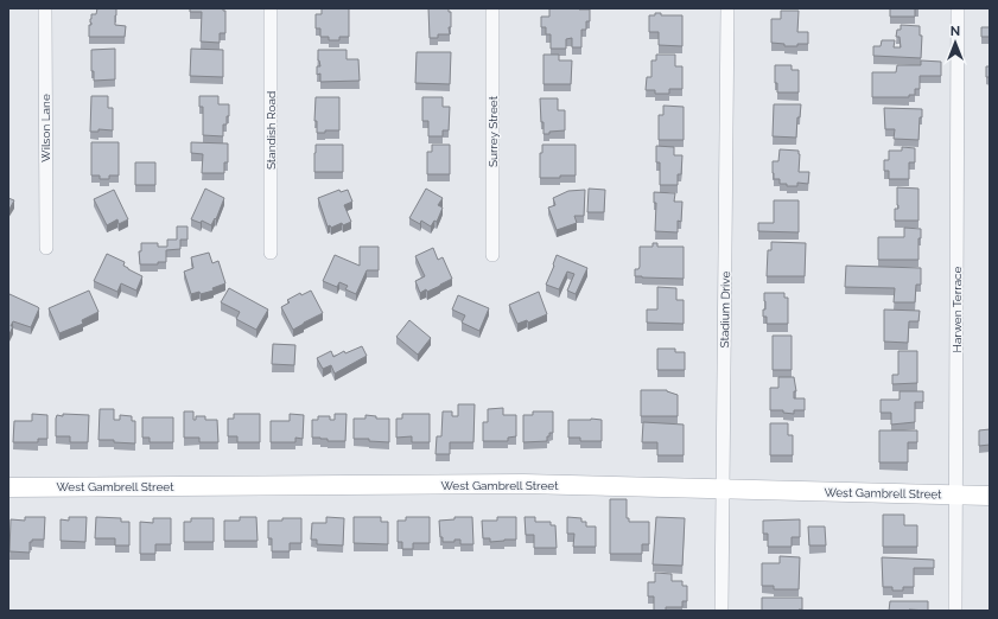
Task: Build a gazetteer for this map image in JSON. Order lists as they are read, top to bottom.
{
  "streets": {
    "street": [
      "Wilson Lane",
      "Standish Road",
      "Surrey Street",
      "Stadium Drive",
      "Harwen Terrace",
      "West Gambrell Street"
    ]
  },
  "crossings": [
    ["Stadium Drive", "West Gambrell Street"],
    ["Harwen Terrace", "West Gambrell Street"]
  ],
  "north": "top"
}
